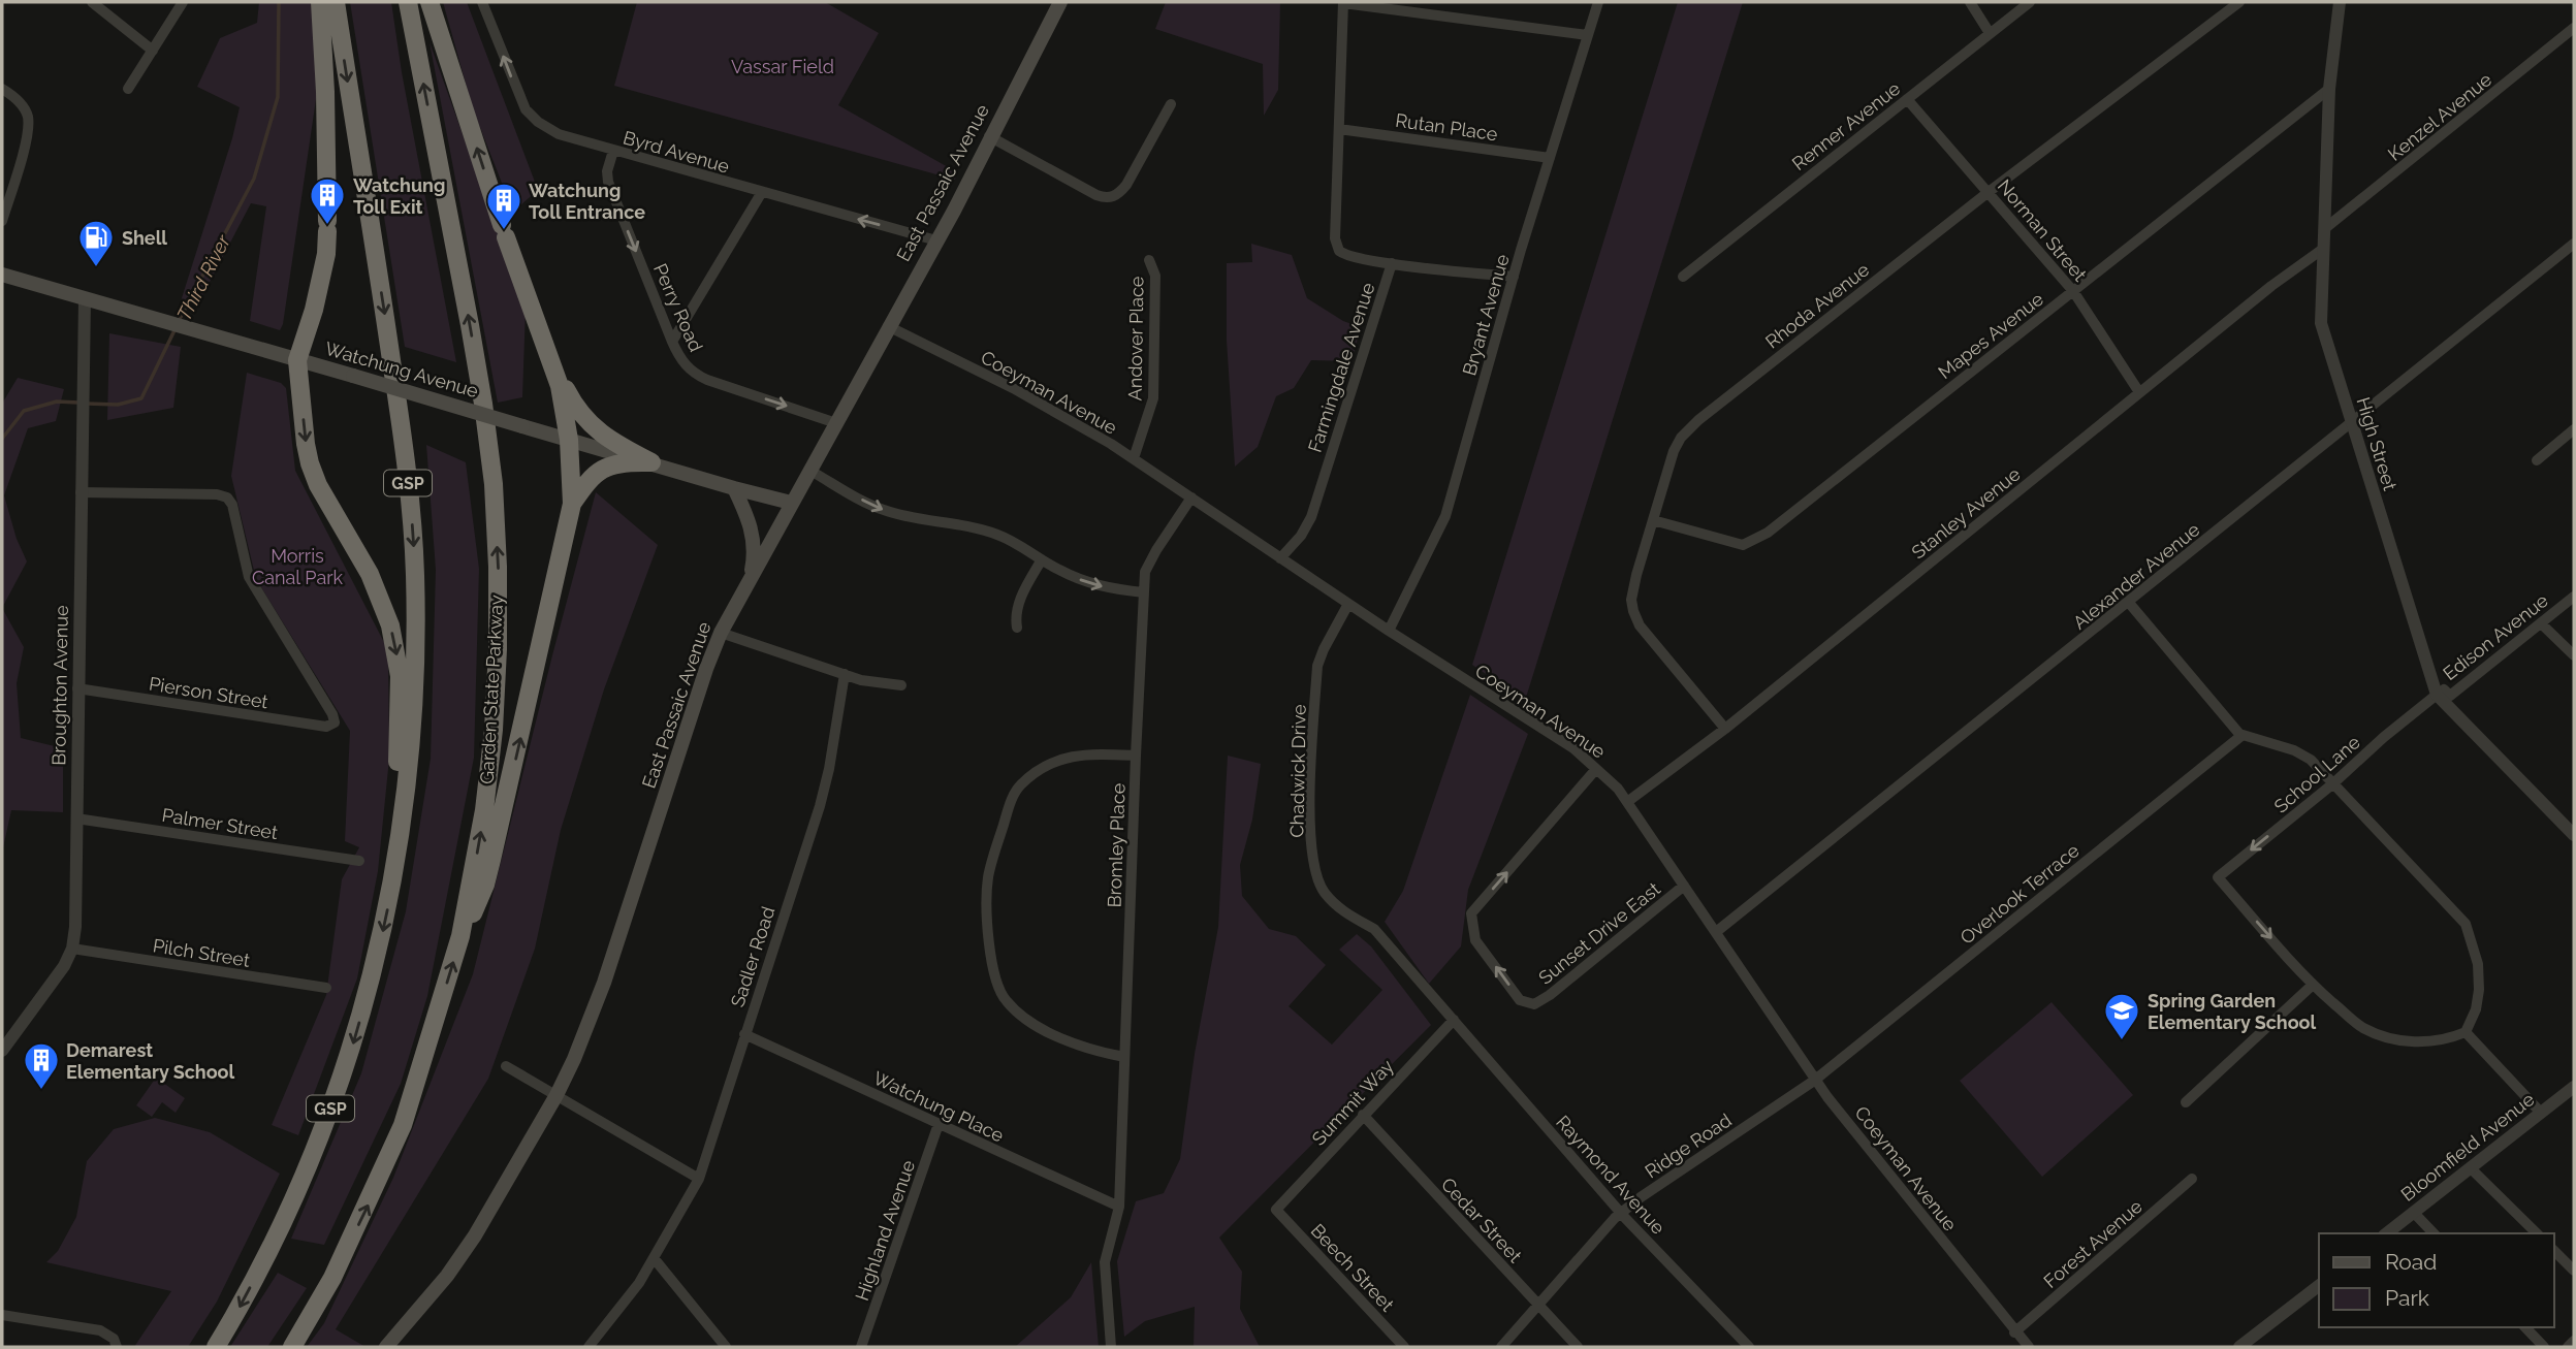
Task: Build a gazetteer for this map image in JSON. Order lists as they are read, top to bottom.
{
  "streets": {
    "highway": ["GSP", "Garden State Parkway"],
    "main road": ["East Passaic Avenue", "Watchung Avenue"],
    "street": [
      "Kenzel Avenue",
      "Renner Avenue",
      "Rutan Place",
      "Byrd Avenue",
      "Norman Street",
      "Rhoda Avenue",
      "Perry Road",
      "Bryant Avenue",
      "Mapes Avenue",
      "Andover Place",
      "Farmingdale Avenue",
      "Coeyman Avenue",
      "High Street",
      "Stanley Avenue",
      "Alexander Avenue",
      "Edison Avenue",
      "Broughton Avenue",
      "Pierson Street",
      "Chadwick Drive",
      "School Lane",
      "Palmer Street",
      "Bromley Place",
      "Overlook Terrace",
      "Sunset Drive East",
      "Pilch Street",
      "Sadler Road",
      "Summit Way",
      "Watchung Place",
      "Ridge Road",
      "Bloomfield Avenue",
      "Raymond Avenue",
      "Cedar Street",
      "Highland Avenue",
      "Forest Avenue",
      "Beech Street"
    ]
  },
  "crossings": [
    ["Kenzel Avenue", "High Street"],
    ["Renner Avenue", "Norman Street"],
    ["Rutan Place", "Bryant Avenue"],
    ["Rutan Place", "Farmingdale Avenue"],
    ["Byrd Avenue", "East Passaic Avenue"],
    ["Byrd Avenue", "Perry Road"],
    ["East Passaic Avenue", "Perry Road"],
    ["East Passaic Avenue", "Watchung Avenue"],
    ["East Passaic Avenue", "Coeyman Avenue"],
    ["Norman Street", "Rhoda Avenue"],
    ["Norman Street", "Mapes Avenue"],
    ["Norman Street", "Stanley Avenue"],
    ["Rhoda Avenue", "Mapes Avenue"],
    ["Rhoda Avenue", "Stanley Avenue"],
    ["Bryant Avenue", "Coeyman Avenue"],
    ["Mapes Avenue", "High Street"],
    ["Andover Place", "Coeyman Avenue"],
    ["Farmingdale Avenue", "Coeyman Avenue"],
    ["Watchung Avenue", "Broughton Avenue"],
    ["Coeyman Avenue", "Stanley Avenue"],
    ["Coeyman Avenue", "Alexander Avenue"],
    ["Coeyman Avenue", "Chadwick Drive"],
    ["Coeyman Avenue", "Bromley Place"],
    ["Coeyman Avenue", "Overlook Terrace"],
    ["Coeyman Avenue", "Sunset Drive East"],
    ["Coeyman Avenue", "Ridge Road"],
    ["Coeyman Avenue", "Forest Avenue"],
    ["High Street", "Stanley Avenue"],
    ["High Street", "Alexander Avenue"],
    ["High Street", "Edison Avenue"],
    ["High Street", "School Lane"],
    ["Edison Avenue", "School Lane"],
    ["Broughton Avenue", "Pierson Street"],
    ["Broughton Avenue", "Palmer Street"],
    ["Broughton Avenue", "Pilch Street"],
    ["Chadwick Drive", "Summit Way"],
    ["Chadwick Drive", "Raymond Avenue"],
    ["Bromley Place", "Watchung Place"],
    ["Overlook Terrace", "Ridge Road"],
    ["Sadler Road", "Watchung Place"],
    ["Summit Way", "Raymond Avenue"],
    ["Summit Way", "Cedar Street"],
    ["Summit Way", "Beech Street"],
    ["Watchung Place", "Highland Avenue"],
    ["Ridge Road", "Raymond Avenue"],
    ["Ridge Road", "Cedar Street"]
  ],
  "one_way": ["Byrd Avenue", "Perry Road"],
  "water": ["Third River"],
  "parks": ["Vassar Field", "Morris Canal Park"],
  "places": {
    "building": ["Watchung Toll Exit", "Watchung Toll Entrance", "Demarest Elementary School"],
    "fuel station": ["Shell"],
    "school or university": ["Spring Garden Elementary School"]
  },
  "legend": ["Road", "Park"]
}
